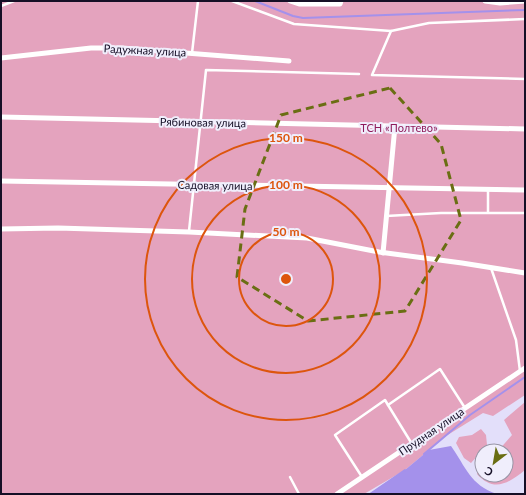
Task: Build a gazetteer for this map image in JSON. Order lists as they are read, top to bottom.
{
  "streets": {
    "street": [
      "Радужная улица",
      "Рябиновая улица",
      "Садовая улица",
      "Прудная улица"
    ]
  },
  "parks": ["ТСН «Полтево»"],
  "north": "bottom left",
  "rings": ["150 m", "100 m", "50 m"]
}
